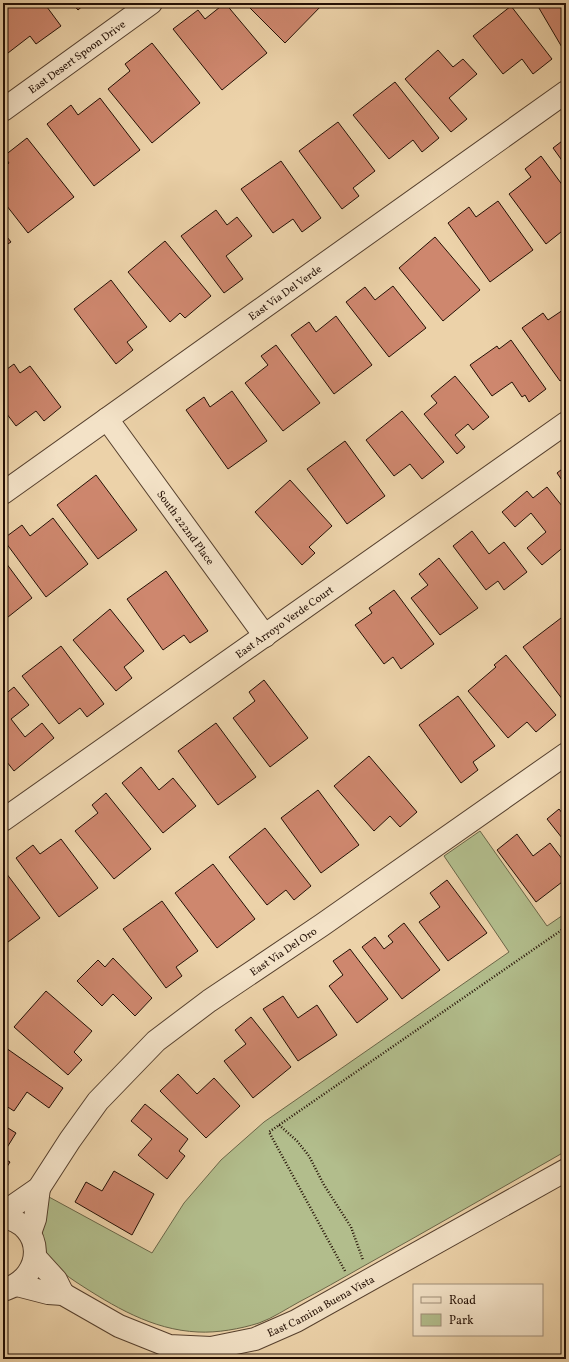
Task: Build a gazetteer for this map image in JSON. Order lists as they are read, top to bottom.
{
  "streets": {
    "street": [
      "East Desert Spoon Drive",
      "East Via Del Verde",
      "South 222nd Place",
      "East Arroyo Verde Court",
      "East Via Del Oro",
      "East Camina Buena Vista"
    ]
  },
  "crossings": [
    ["East Via Del Verde", "South 222nd Place"],
    ["South 222nd Place", "East Arroyo Verde Court"]
  ],
  "legend": ["Road", "Park"]
}
